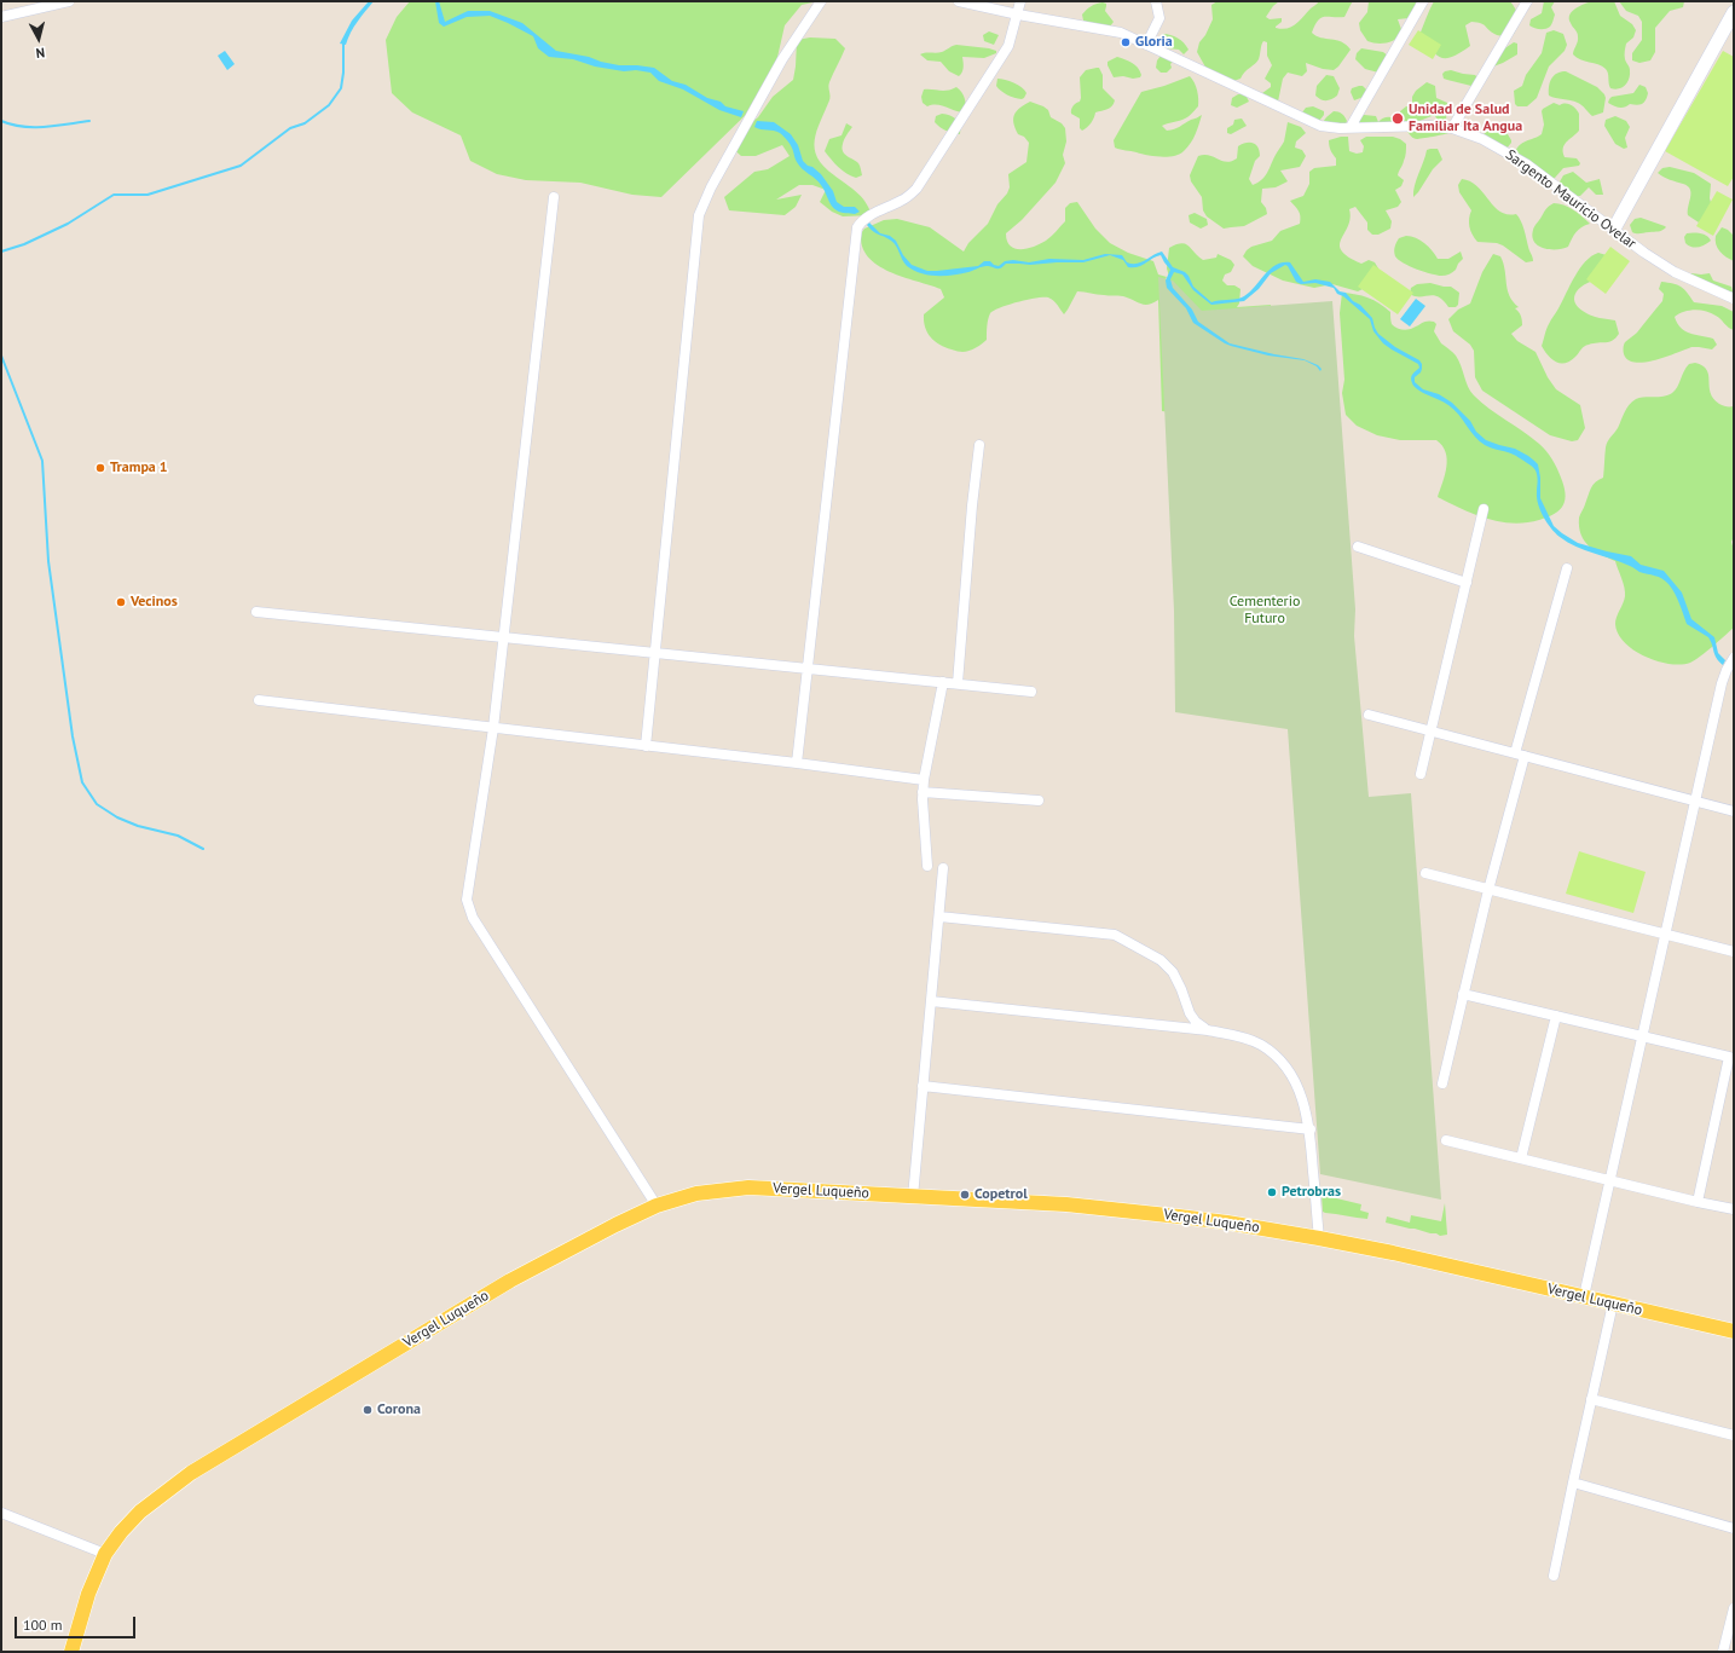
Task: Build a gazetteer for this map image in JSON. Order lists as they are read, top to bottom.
{
  "streets": {
    "main road": ["Vergel Luqueño"],
    "street": ["Sargento Mauricio Ovelar"]
  },
  "parks": ["Cementerio Futuro"],
  "places": [
    "Gloria",
    "Unidad de Salud Familiar Ita Angua",
    "Trampa 1",
    "Vecinos",
    "Petrobras",
    "Copetrol",
    "Corona"
  ],
  "scale_bar": "100 m",
  "north": "bottom"
}
